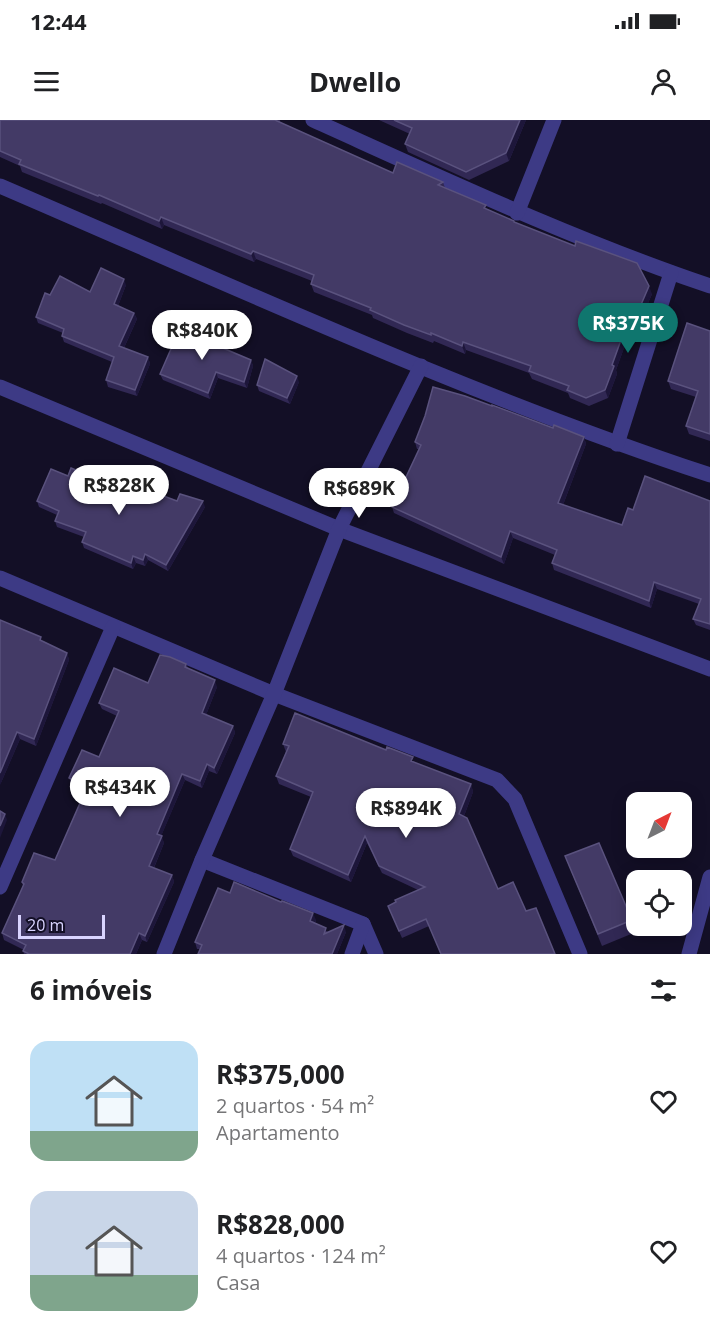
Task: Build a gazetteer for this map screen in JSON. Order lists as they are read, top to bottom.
{
  "scale_bar": "20 m",
  "north": "top right",
  "page": {
    "status": "12:44",
    "header": "Dwello",
    "price": [
      "R$375K",
      "R$840K",
      "R$828K",
      "R$689K",
      "R$434K",
      "R$894K"
    ],
    "scale": "20 m",
    "heading": "6 imóveis",
    "list": [
      {
        "name": "R$375,000",
        "note": "2 quartos · 54 m² · Apartamento"
      },
      {
        "name": "R$828,000",
        "note": "4 quartos · 124 m² · Casa"
      }
    ]
  }
}
